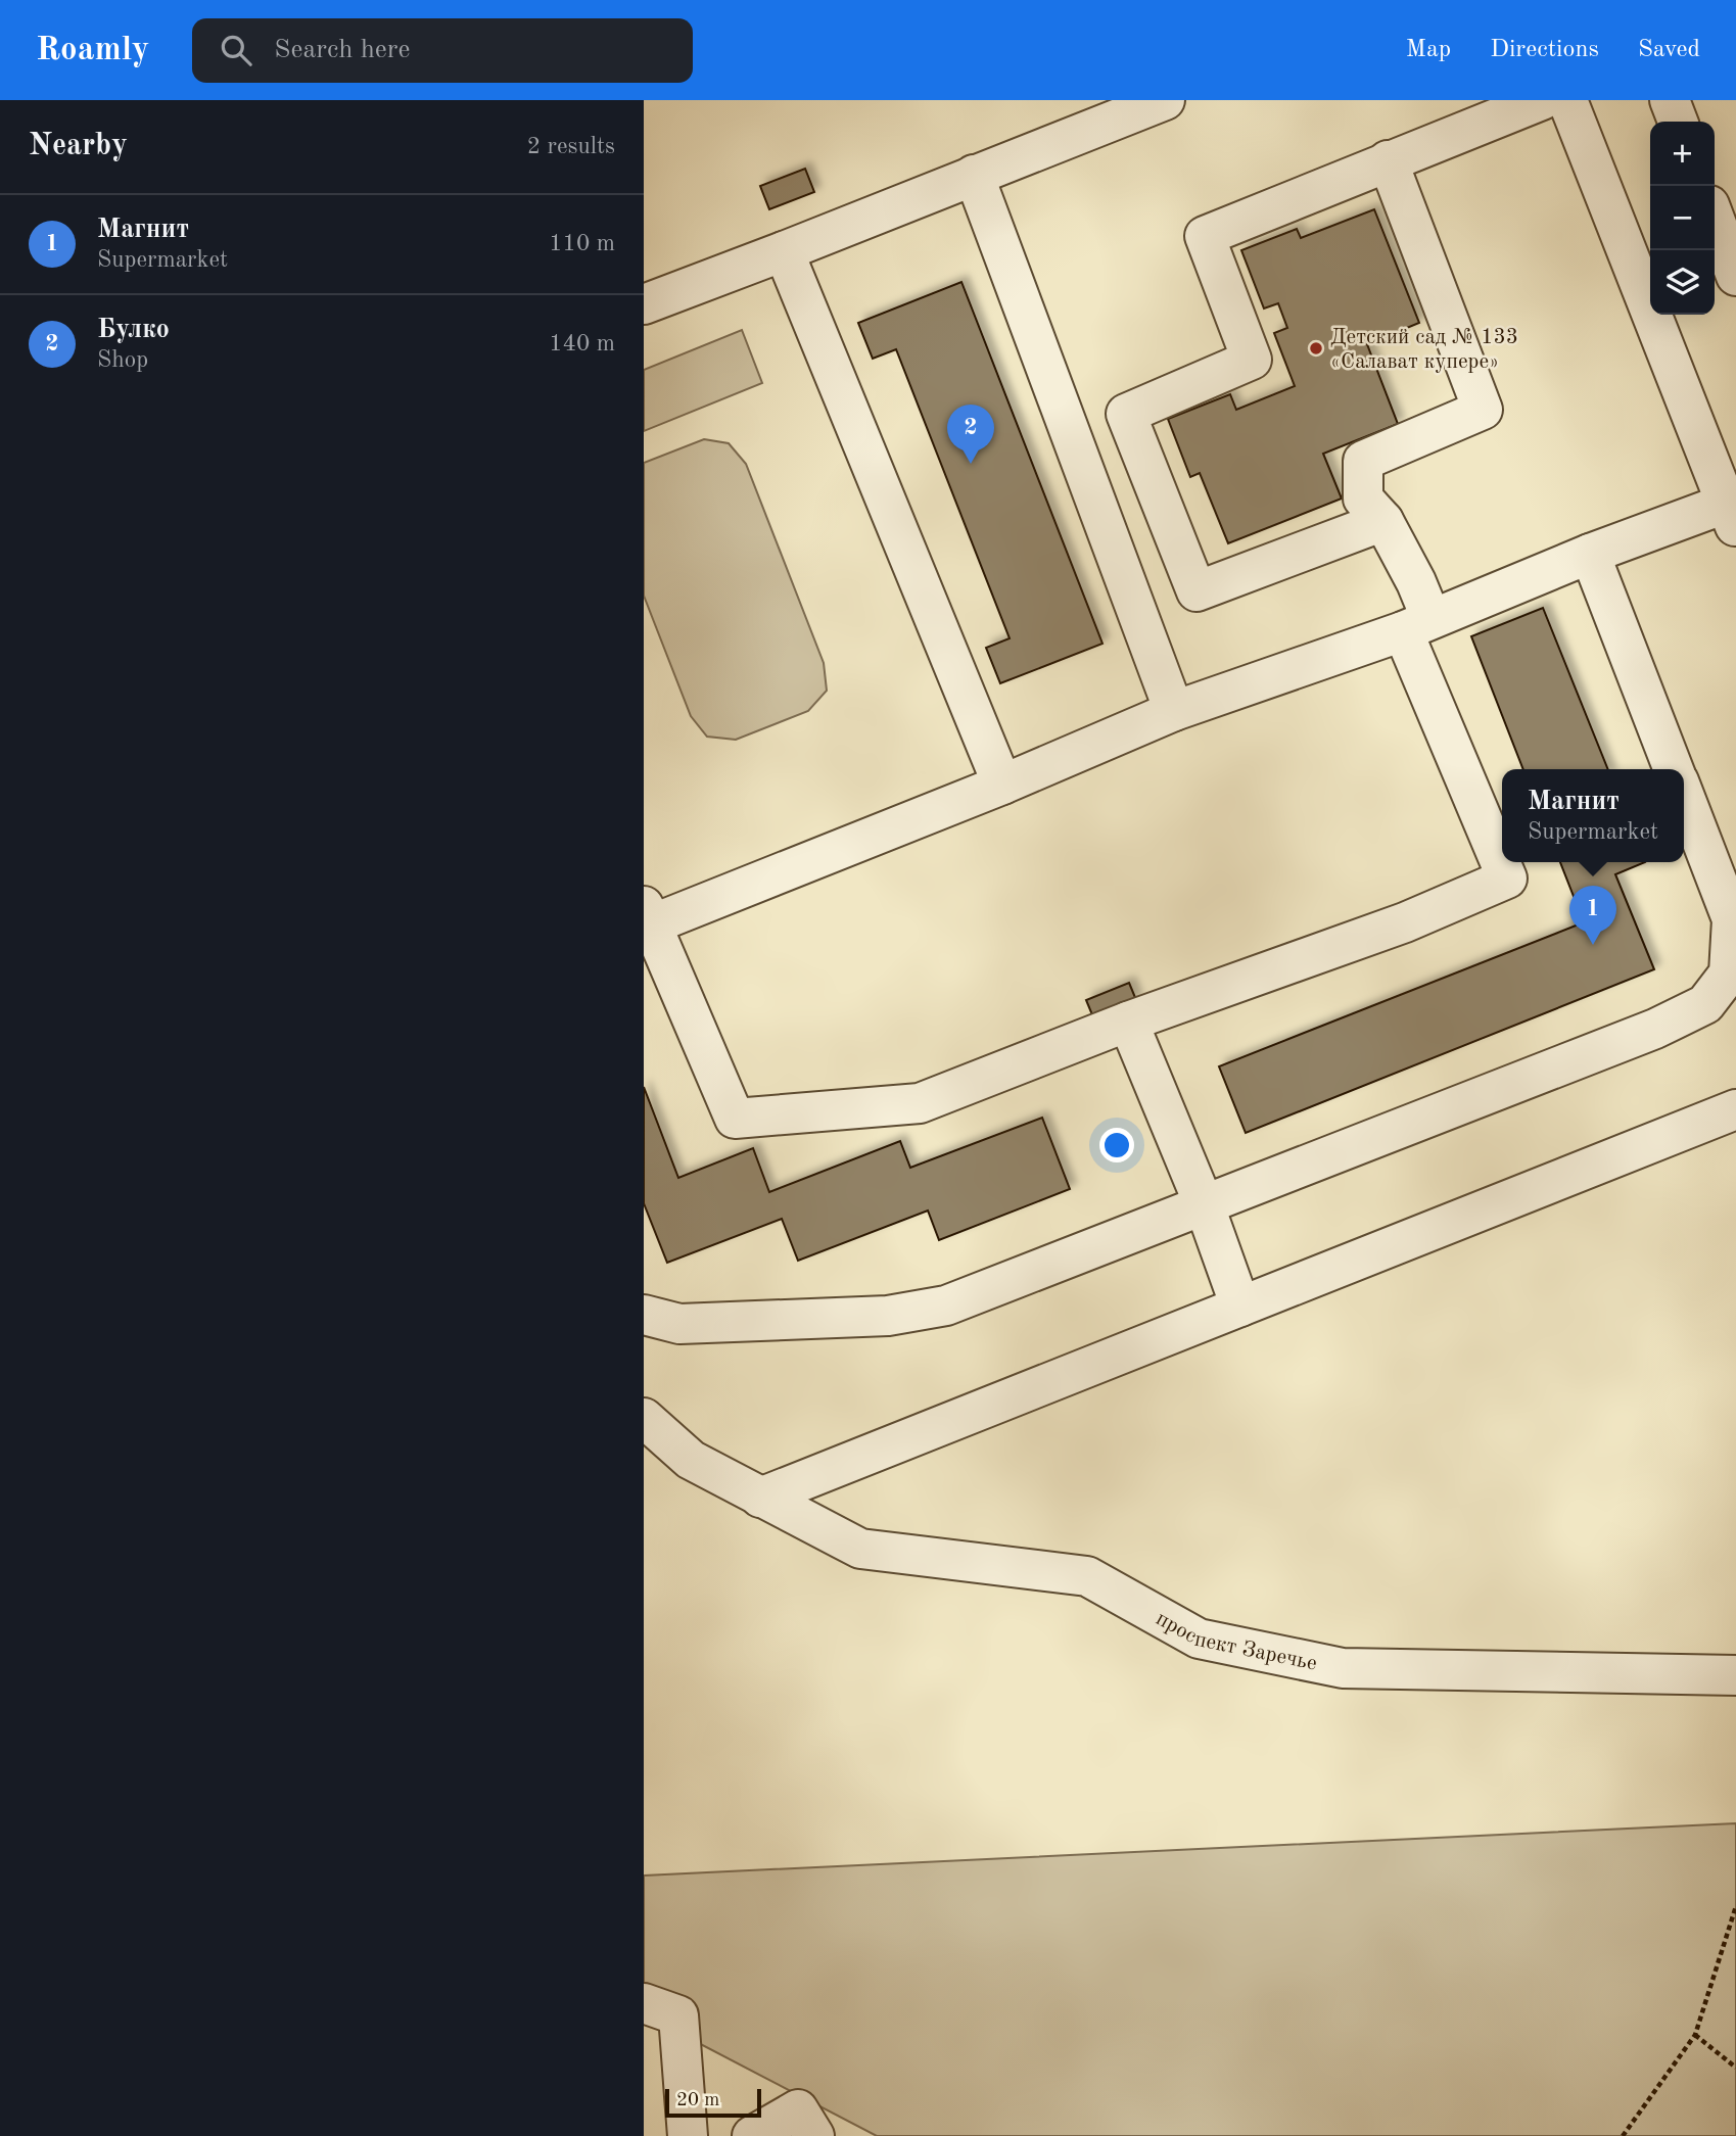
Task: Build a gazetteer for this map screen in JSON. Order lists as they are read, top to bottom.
{
  "streets": {
    "street": ["проспект Заречье"]
  },
  "places": ["Детский сад № 133 «Салават купере»"],
  "scale_bar": "20 m",
  "page": {
    "header": "Roamly",
    "search": "Search here",
    "nav": ["Map", "Directions", "Saved"],
    "heading": ["Nearby", "2 results"],
    "map_buttons": ["+", "−"],
    "list": [
      {
        "mark": "1",
        "name": "Магнит",
        "note": "Supermarket",
        "value": "110 m"
      },
      {
        "mark": "2",
        "name": "Булко",
        "note": "Shop",
        "value": "140 m"
      }
    ],
    "pins": ["2", "1"],
    "popup": ["Магнит", "Supermarket"],
    "scale": "20 m"
  }
}
